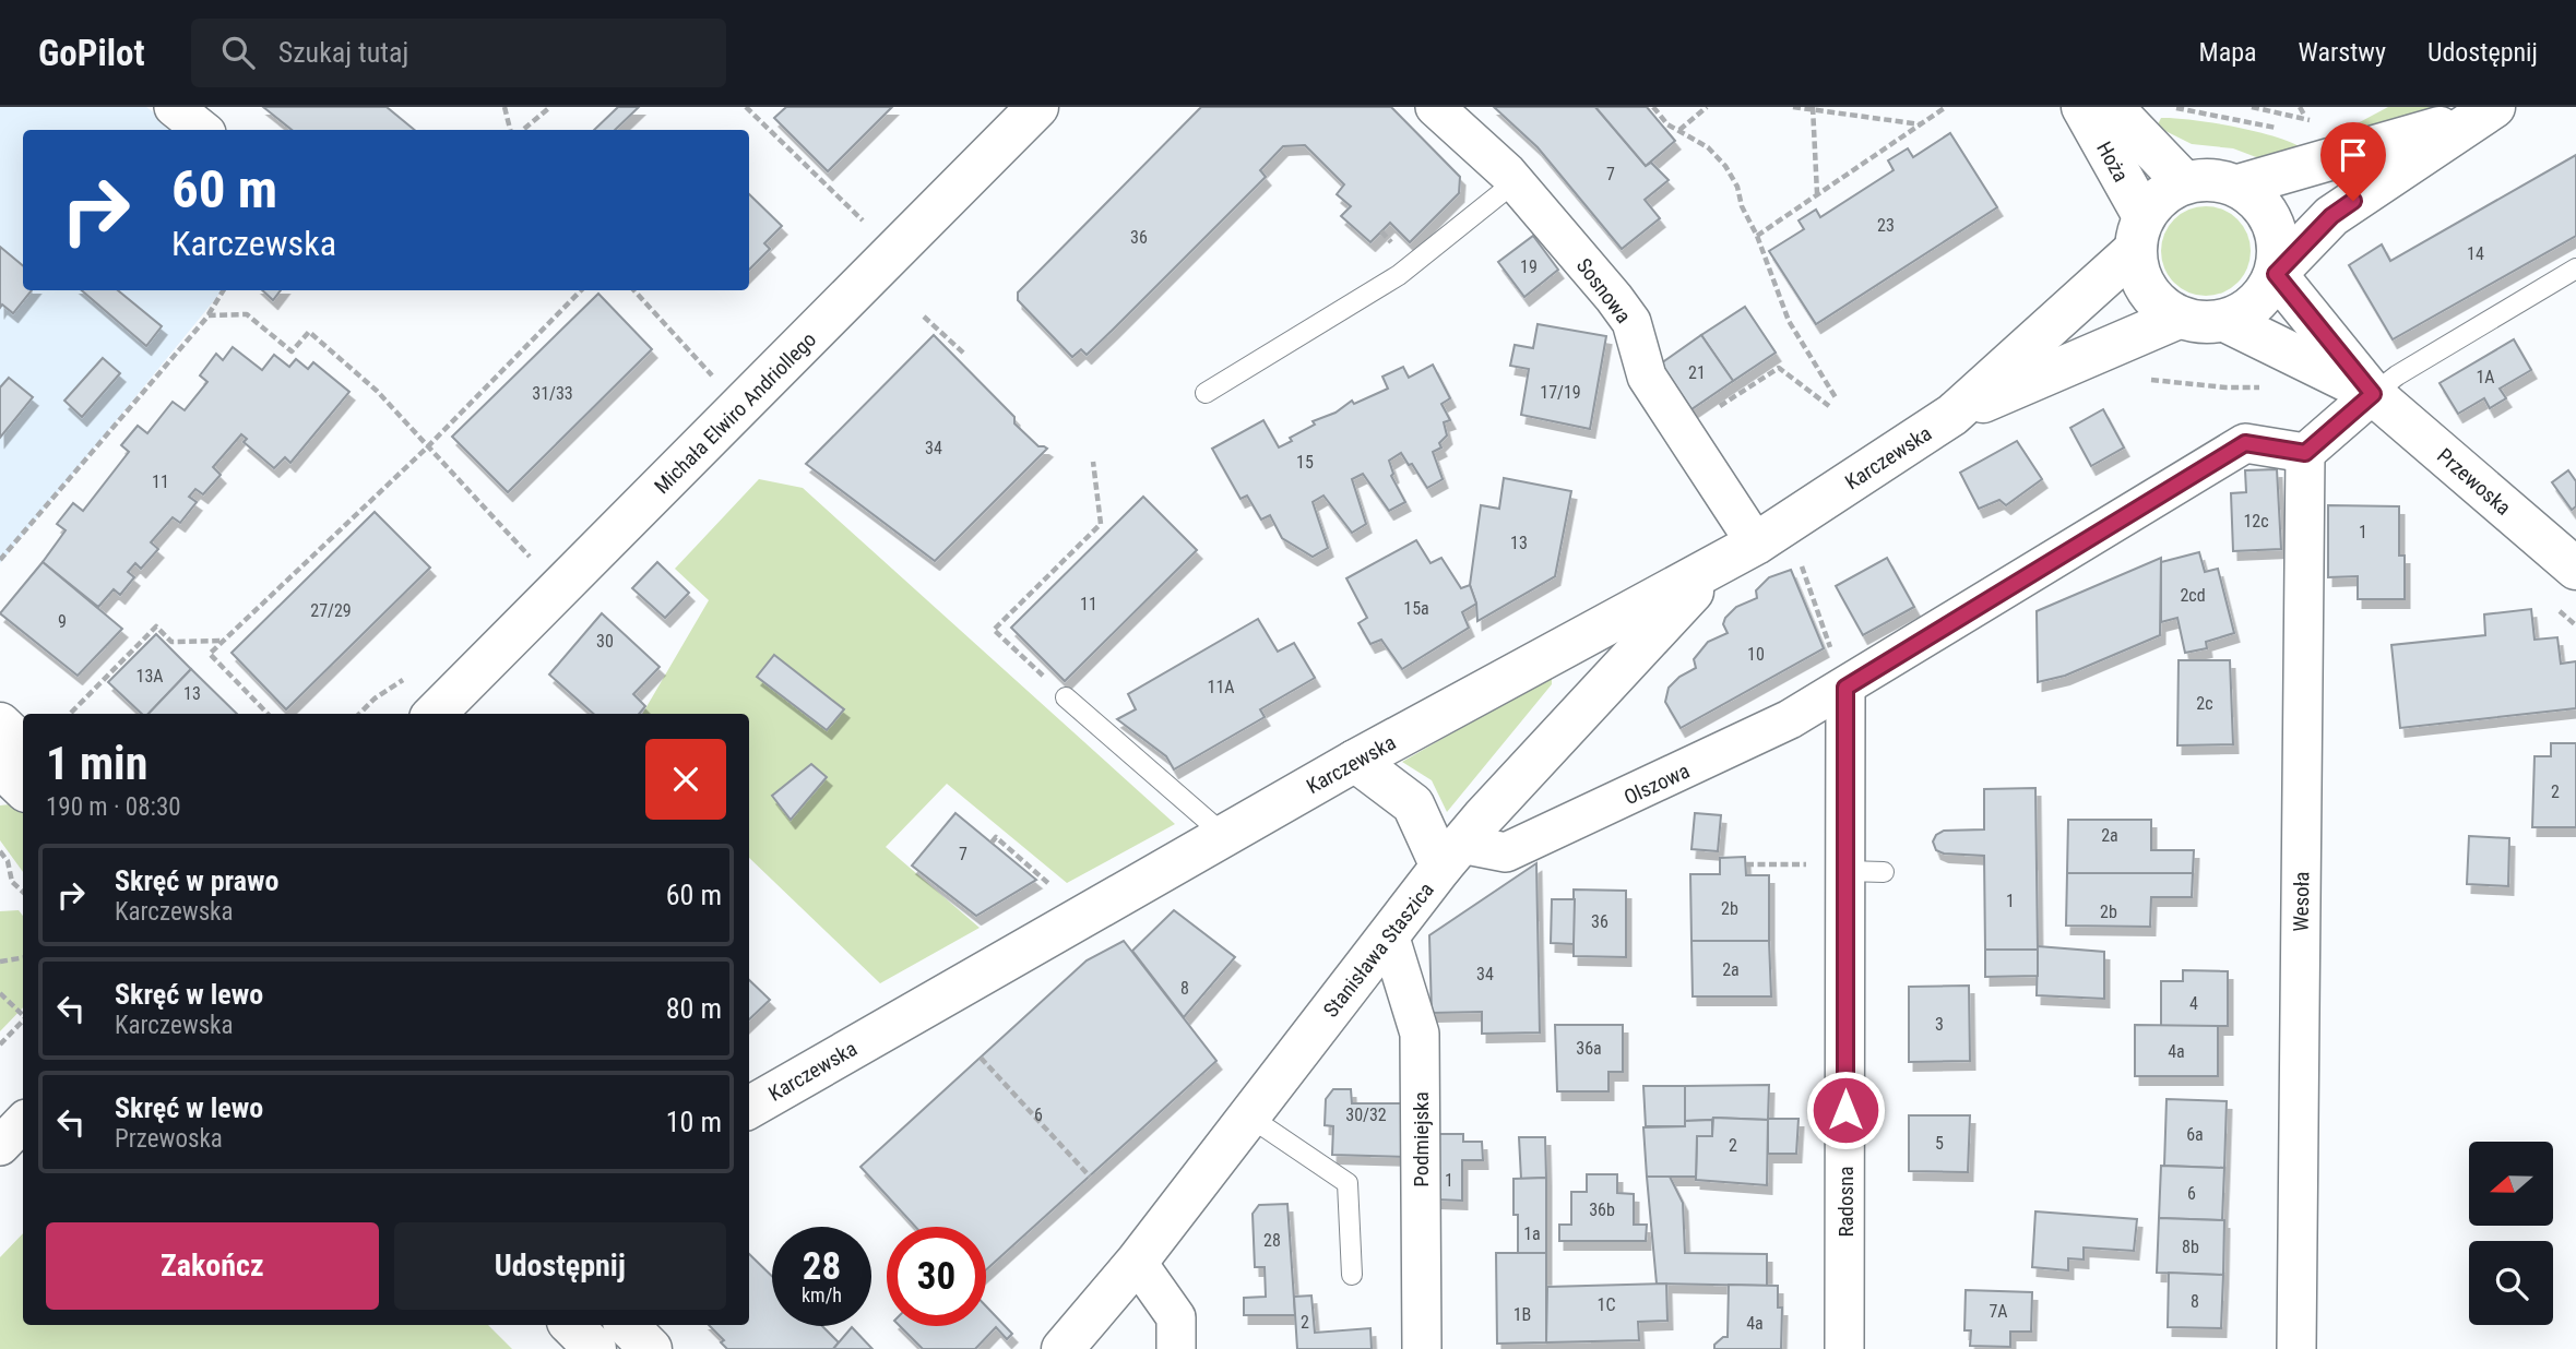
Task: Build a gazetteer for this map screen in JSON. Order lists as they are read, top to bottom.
{
  "streets": {
    "main road": [
      "Hoża",
      "Michała Elwiro Andriollego",
      "Karczewska",
      "Przewoska",
      "Stanisława Staszica"
    ],
    "street": [
      "Sosnowa",
      "Olszowa",
      "Wesoła",
      "Podmiejska",
      "Radosna"
    ]
  },
  "crossings": [
    ["Hoża", "Karczewska"],
    ["Hoża", "Przewoska"],
    ["Sosnowa", "Karczewska"],
    ["Karczewska", "Przewoska"],
    ["Karczewska", "Stanisława Staszica"],
    ["Olszowa", "Stanisława Staszica"],
    ["Olszowa", "Radosna"],
    ["Stanisława Staszica", "Podmiejska"]
  ],
  "house_numbers": [
    "7",
    "23",
    "36",
    "14",
    "19",
    "21",
    "1A",
    "17/19",
    "31/33",
    "34",
    "15",
    "11",
    "12c",
    "1",
    "13",
    "2cd",
    "11",
    "15a",
    "27/29",
    "9",
    "30",
    "10",
    "13A",
    "11A",
    "13",
    "2c",
    "2",
    "2a",
    "7",
    "1",
    "2b",
    "2b",
    "36",
    "2a",
    "34",
    "8",
    "4",
    "3",
    "36a",
    "4a",
    "6",
    "30/32",
    "6a",
    "5",
    "2",
    "1",
    "6",
    "36b",
    "1a",
    "28",
    "8b",
    "8",
    "1C",
    "7A",
    "1B",
    "2",
    "4a"
  ],
  "north": "left",
  "page": {
    "header": "GoPilot",
    "search": "Szukaj tutaj",
    "nav": ["Mapa", "Warstwy", "Udostępnij"],
    "turn": ["60 m", "Karczewska"],
    "heading": ["1 min", "190 m · 08:30"],
    "list": [
      {
        "name": "Skręć w prawo",
        "note": "Karczewska",
        "value": "60 m"
      },
      {
        "name": "Skręć w lewo",
        "note": "Karczewska",
        "value": "80 m"
      },
      {
        "name": "Skręć w lewo",
        "note": "Przewoska",
        "value": "10 m"
      }
    ],
    "buttons": ["Zakończ", "Udostępnij"],
    "speed": "28 km/h",
    "limit": "30"
  }
}
